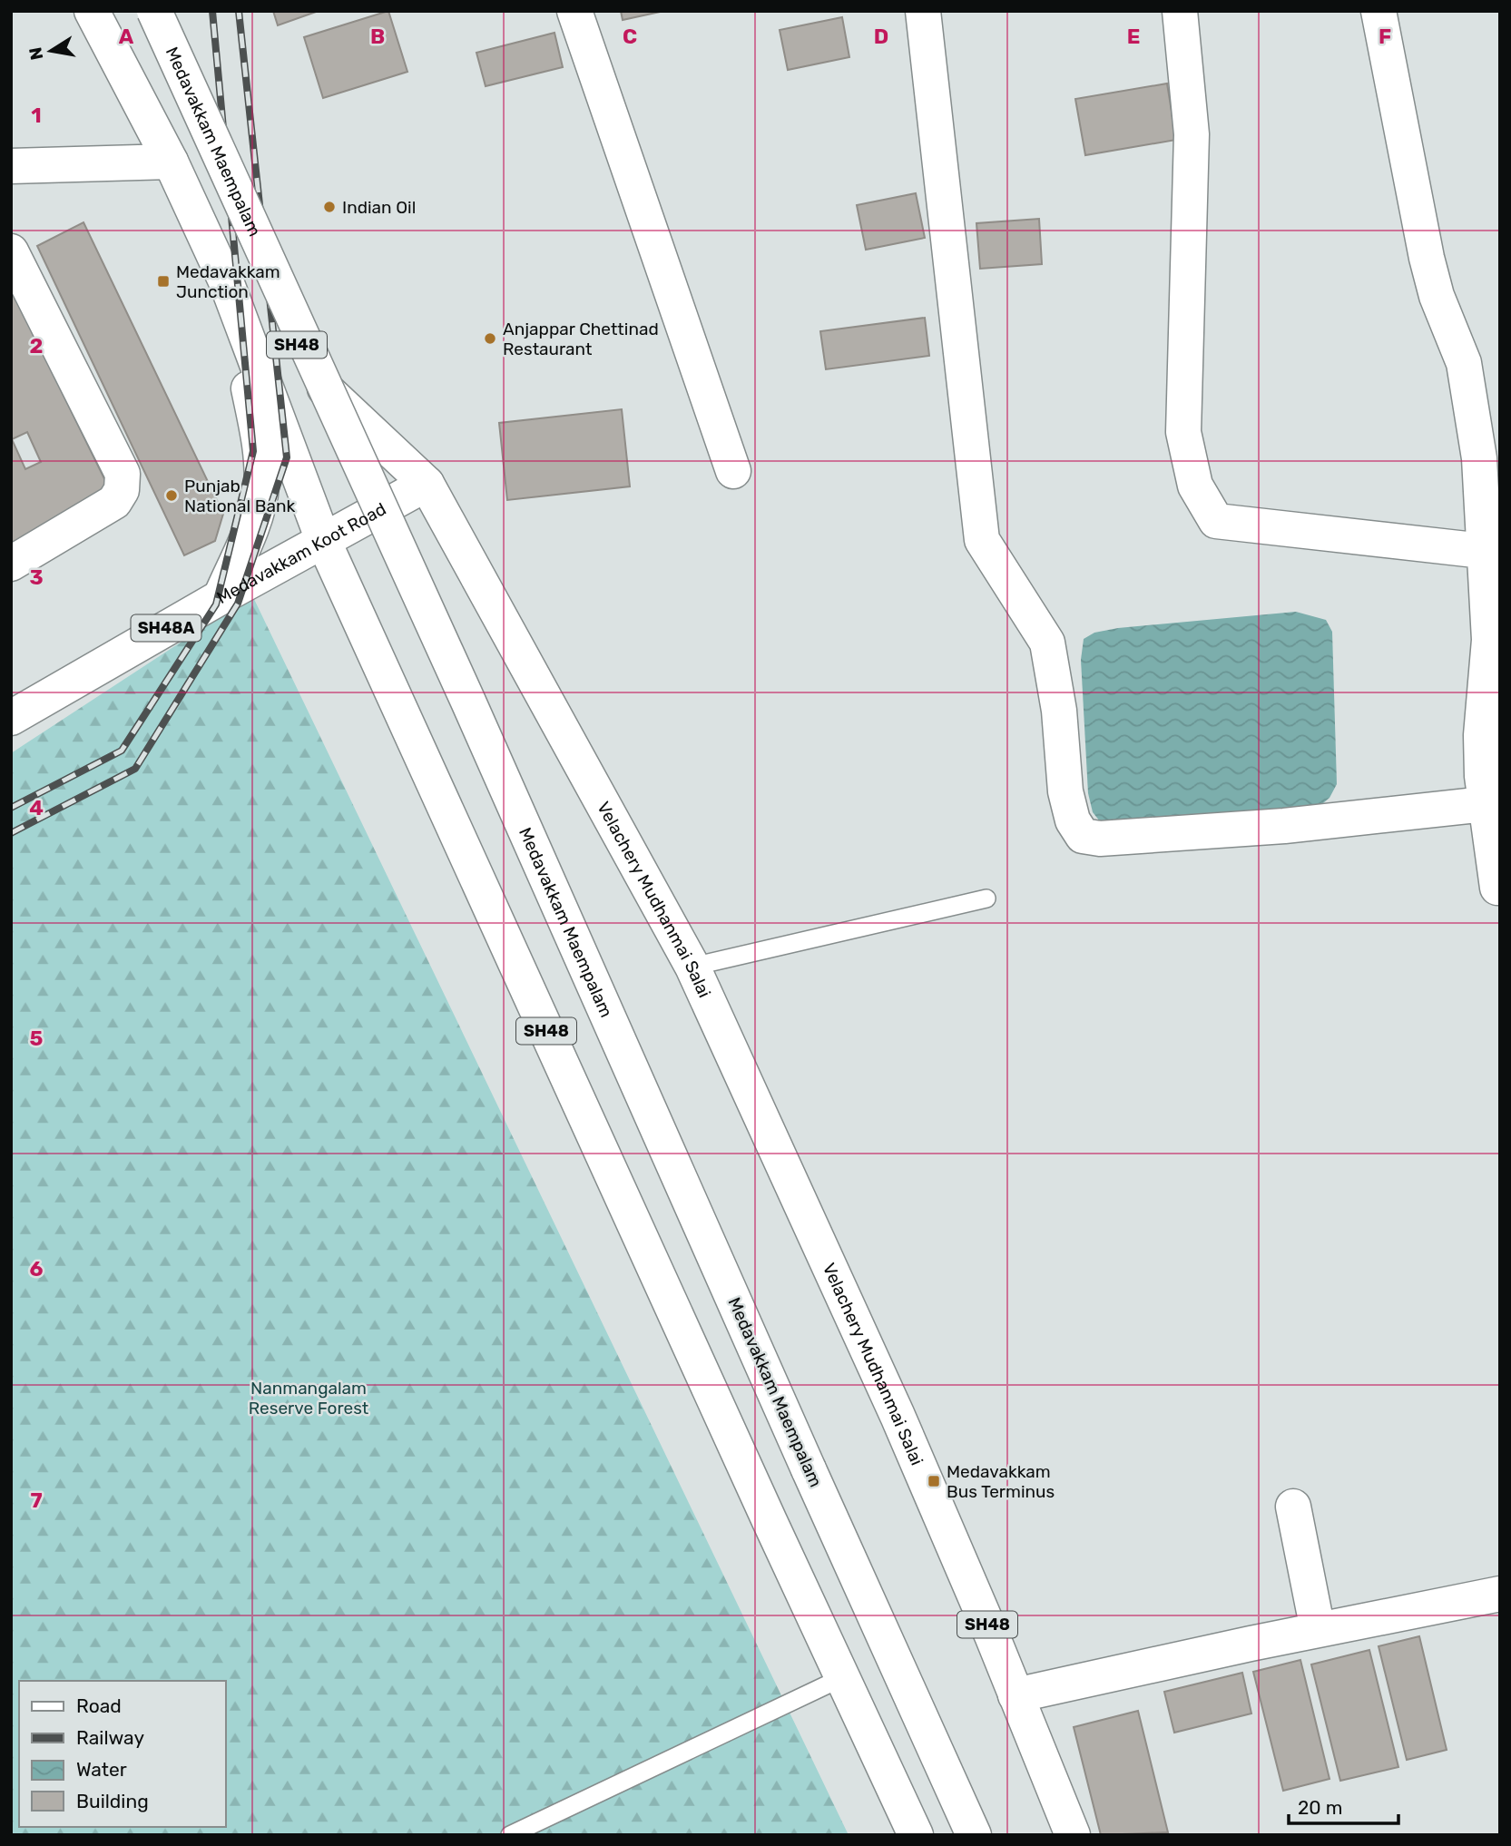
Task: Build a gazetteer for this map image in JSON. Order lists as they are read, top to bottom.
{
  "streets": {
    "main road": [
      "Medavakkam Maempalam",
      "SH48",
      "Medavakkam Koot Road",
      "SH48A",
      "Velachery Mudhanmai Salai"
    ]
  },
  "crossings": [
    ["SH48", "Medavakkam Koot Road"],
    ["Medavakkam Koot Road", "Velachery Mudhanmai Salai"]
  ],
  "parks": ["Nanmangalam Reserve Forest"],
  "places": {
    "other": ["Indian Oil", "Anjappar Chettinad Restaurant", "Punjab National Bank"],
    "transit": ["Medavakkam Junction", "Medavakkam Bus Terminus"]
  },
  "legend": [
    "Road",
    "Railway",
    "Water",
    "Building"
  ],
  "scale_bar": "20 m",
  "north": "left",
  "grid": {
    "columns": [
      "A",
      "B",
      "C",
      "D",
      "E",
      "F"
    ],
    "rows": [
      "1",
      "2",
      "3",
      "4",
      "5",
      "6",
      "7"
    ]
  }
}
